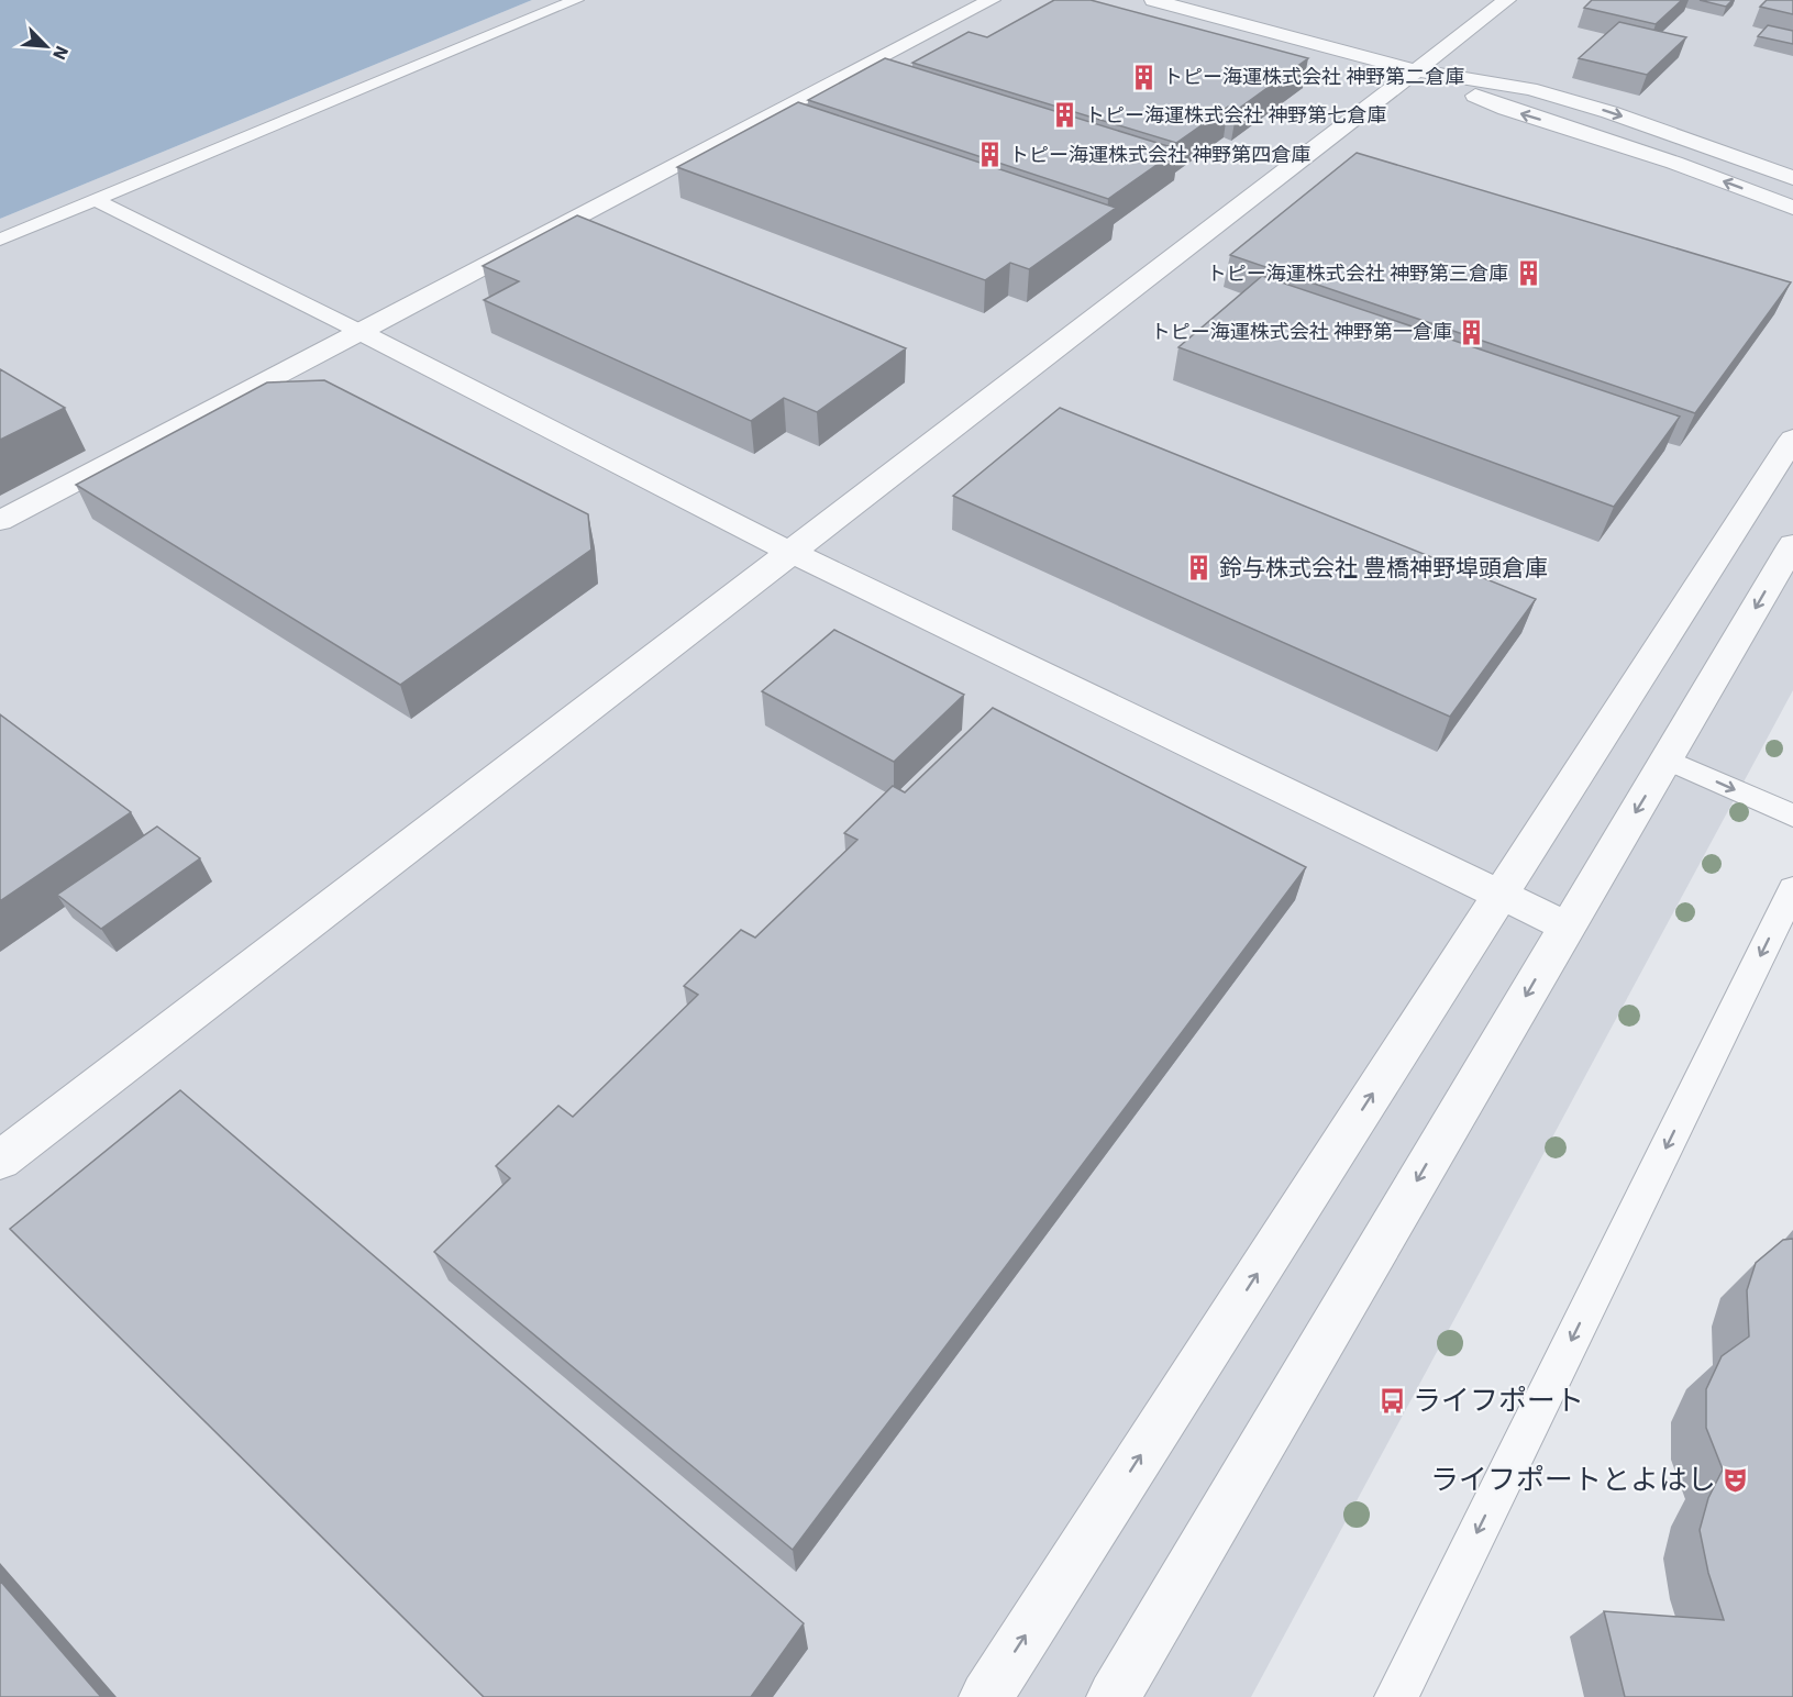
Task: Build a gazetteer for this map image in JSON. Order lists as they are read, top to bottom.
{
  "places": {
    "building": [
      "トピー海運株式会社 神野第二倉庫",
      "トピー海運株式会社 神野第七倉庫",
      "トピー海運株式会社 神野第四倉庫",
      "トピー海運株式会社 神野第三倉庫",
      "トピー海運株式会社 神野第一倉庫",
      "鈴与株式会社 豊橋神野埠頭倉庫"
    ],
    "bus stop": ["ライフポート"],
    "theatre": ["ライフポートとよはし"]
  },
  "north": "bottom right"
}
